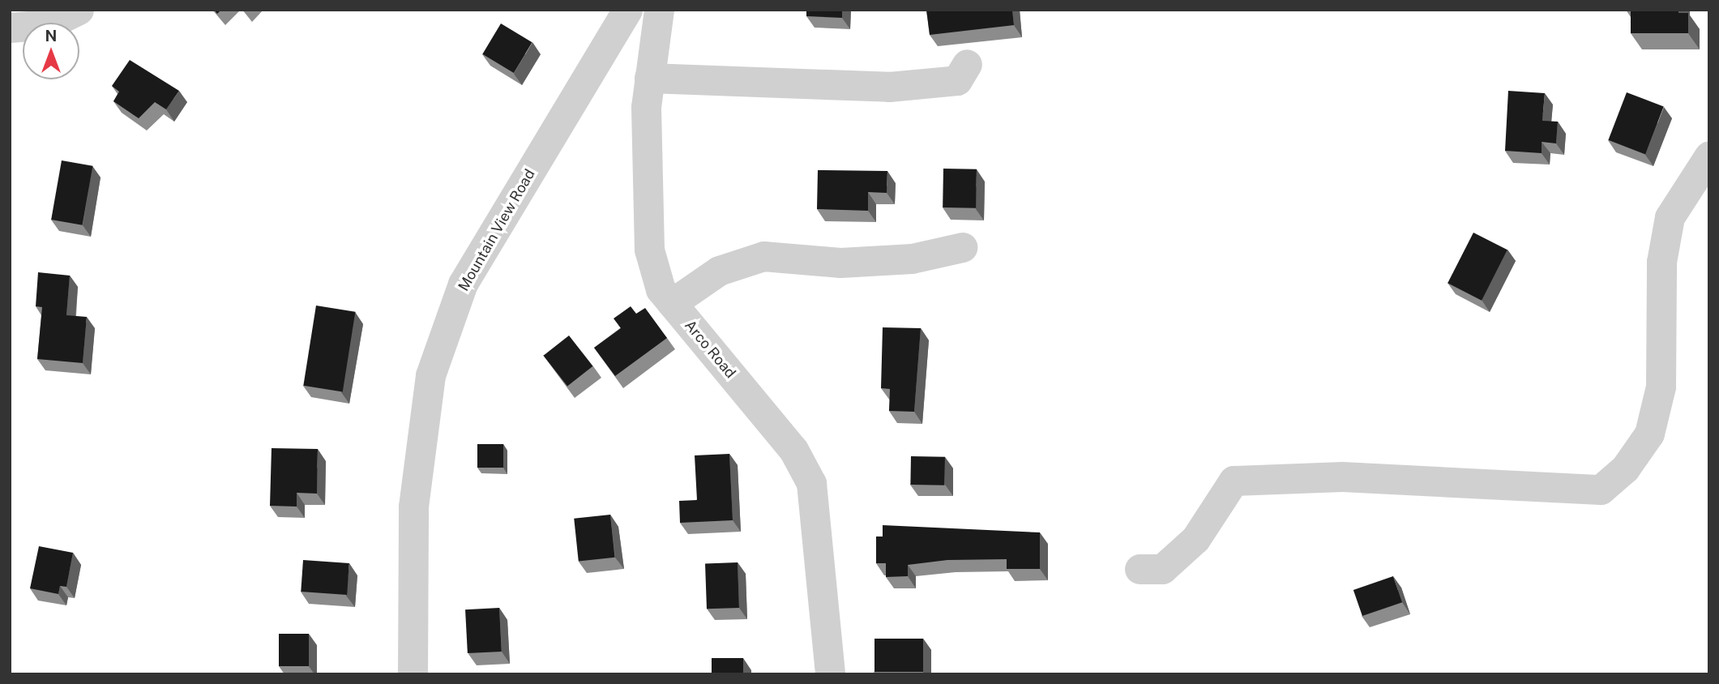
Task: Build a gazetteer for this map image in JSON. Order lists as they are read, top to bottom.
{
  "streets": {
    "street": ["Mountain View Road", "Arco Road"]
  },
  "north": "top"
}
